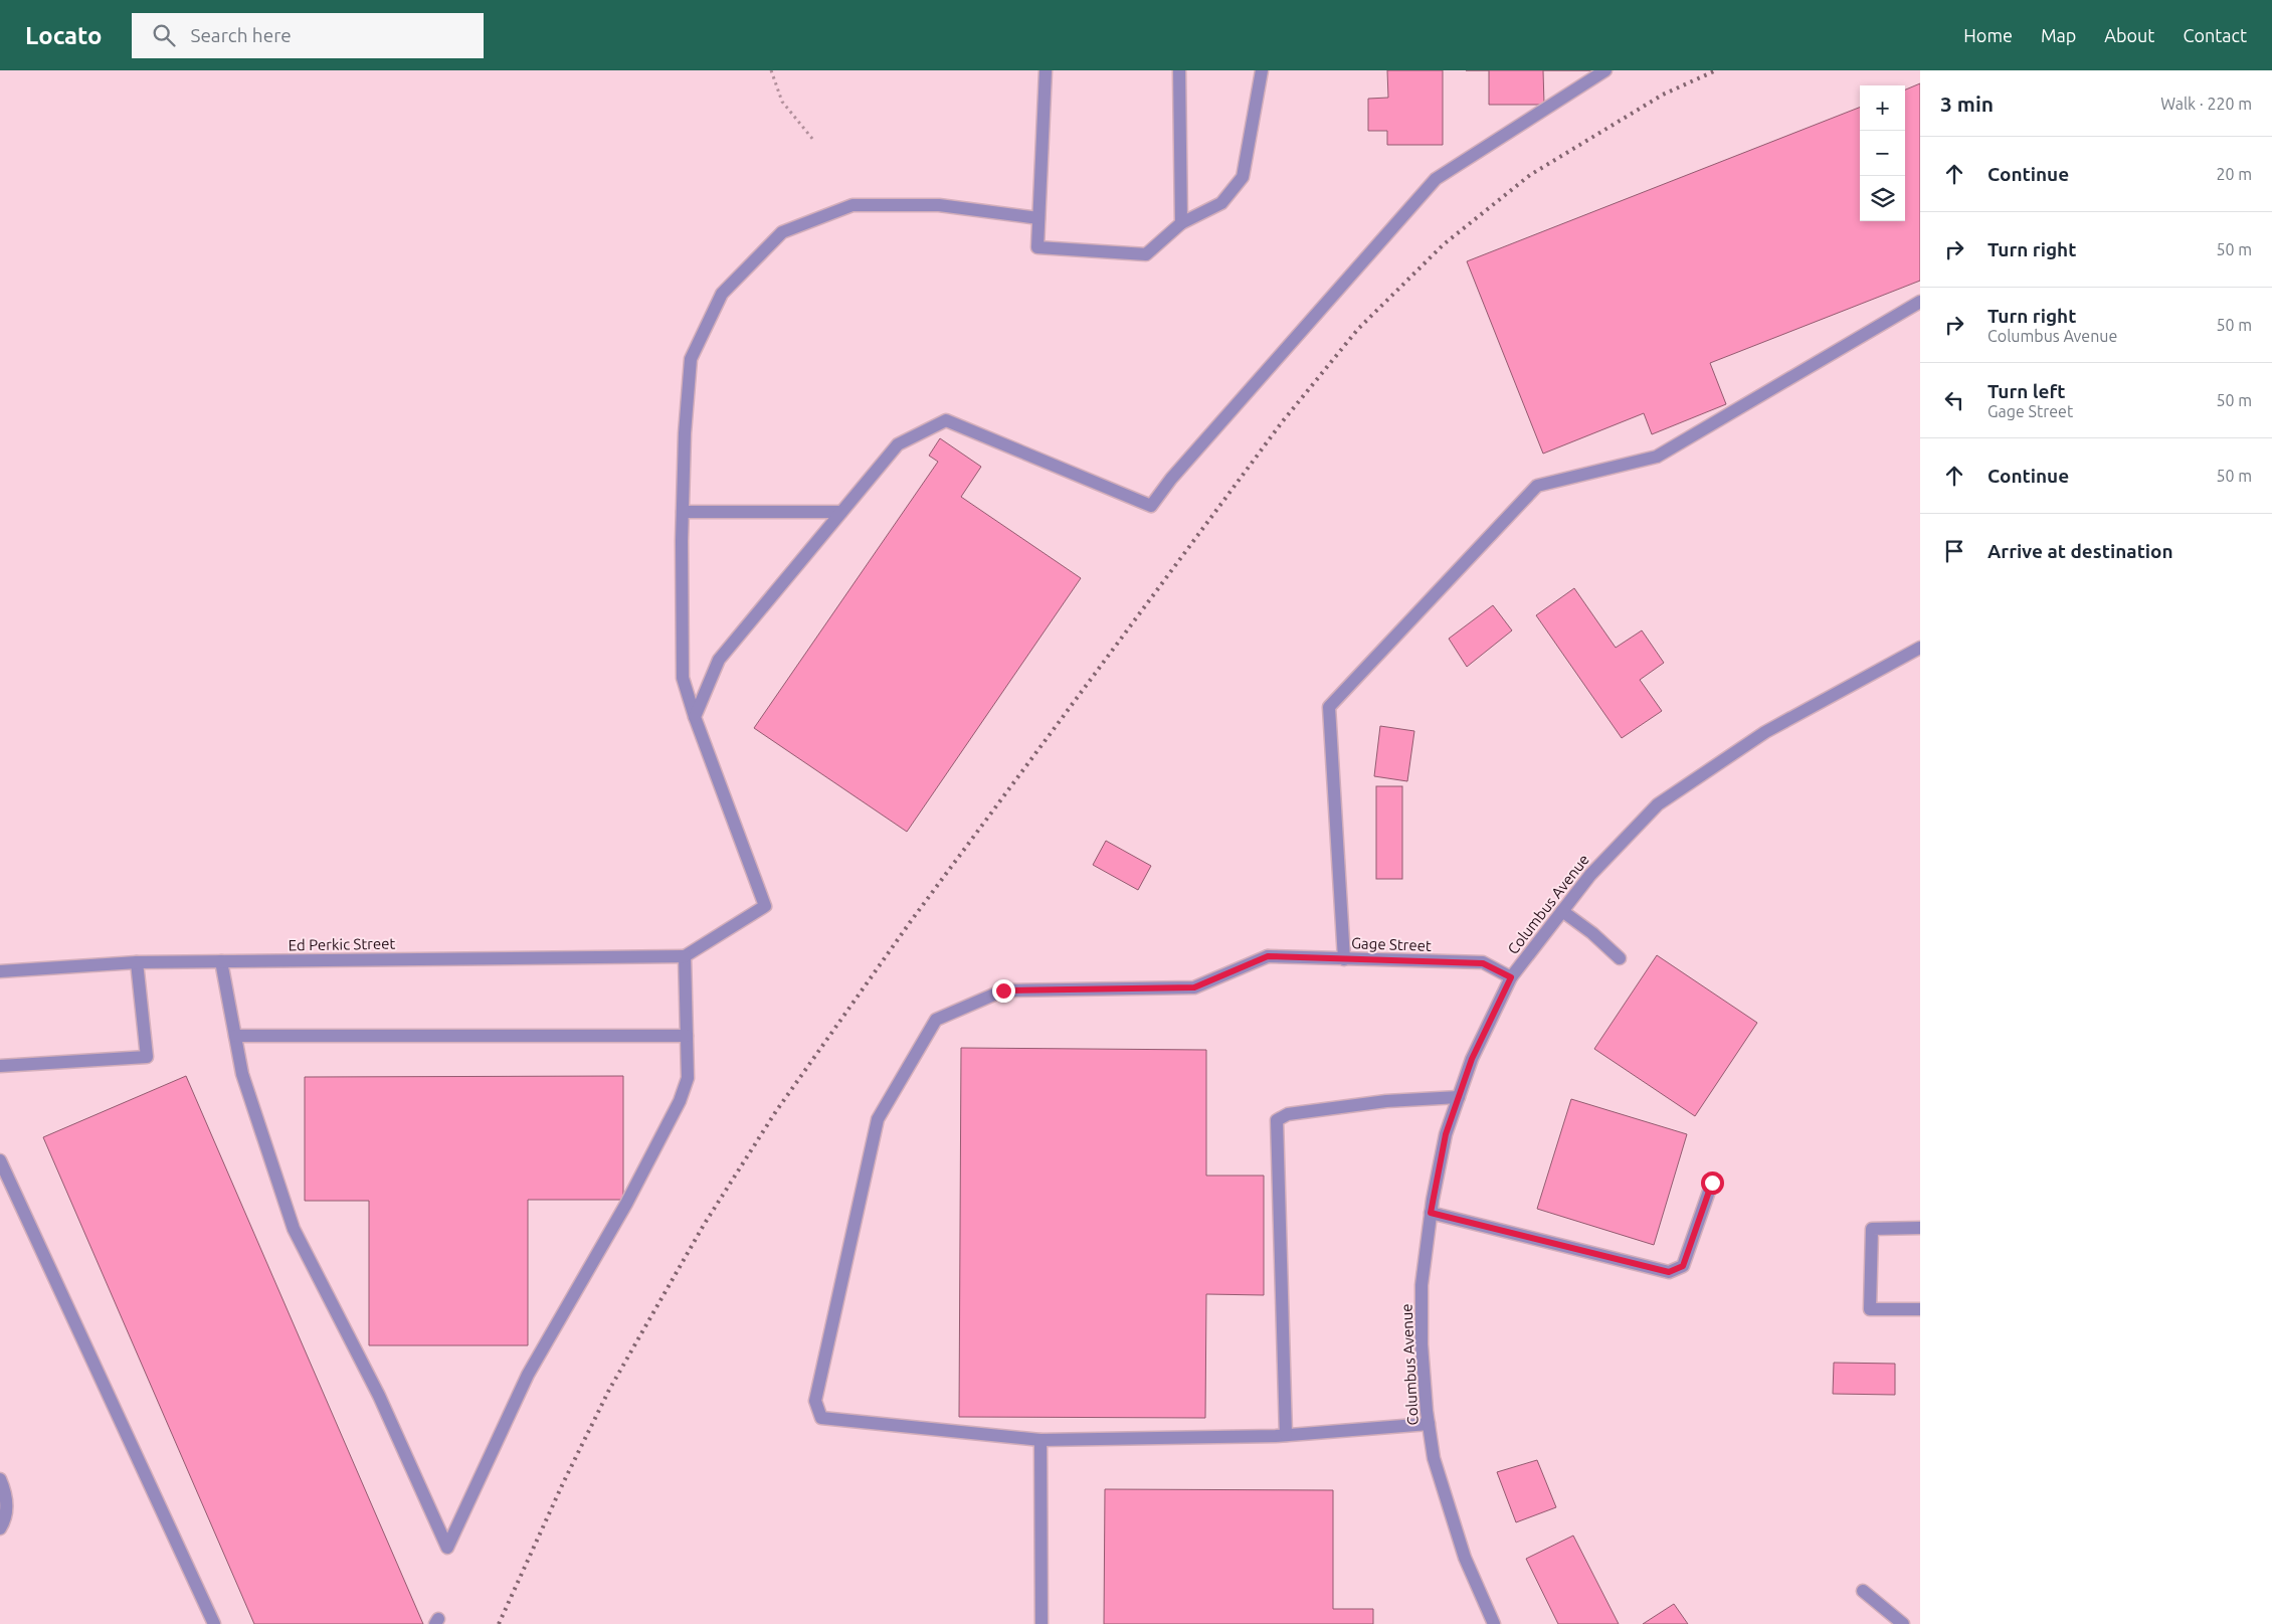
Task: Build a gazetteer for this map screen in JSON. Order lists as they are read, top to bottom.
{
  "streets": {
    "street": ["Columbus Avenue", "Ed Perkic Street", "Gage Street"]
  },
  "crossings": [
    ["Columbus Avenue", "Gage Street"]
  ],
  "page": {
    "header": "Locato",
    "search": "Search here",
    "nav": [
      "Home",
      "Map",
      "About",
      "Contact"
    ],
    "heading": ["3 min", "Walk · 220 m"],
    "map_buttons": ["+", "−"],
    "list": [
      ["Continue", "20 m"],
      ["Turn right", "50 m"],
      ["Turn right", "Columbus Avenue", "50 m"],
      ["Turn left", "Gage Street", "50 m"],
      ["Continue", "50 m"],
      "Arrive at destination"
    ]
  }
}
